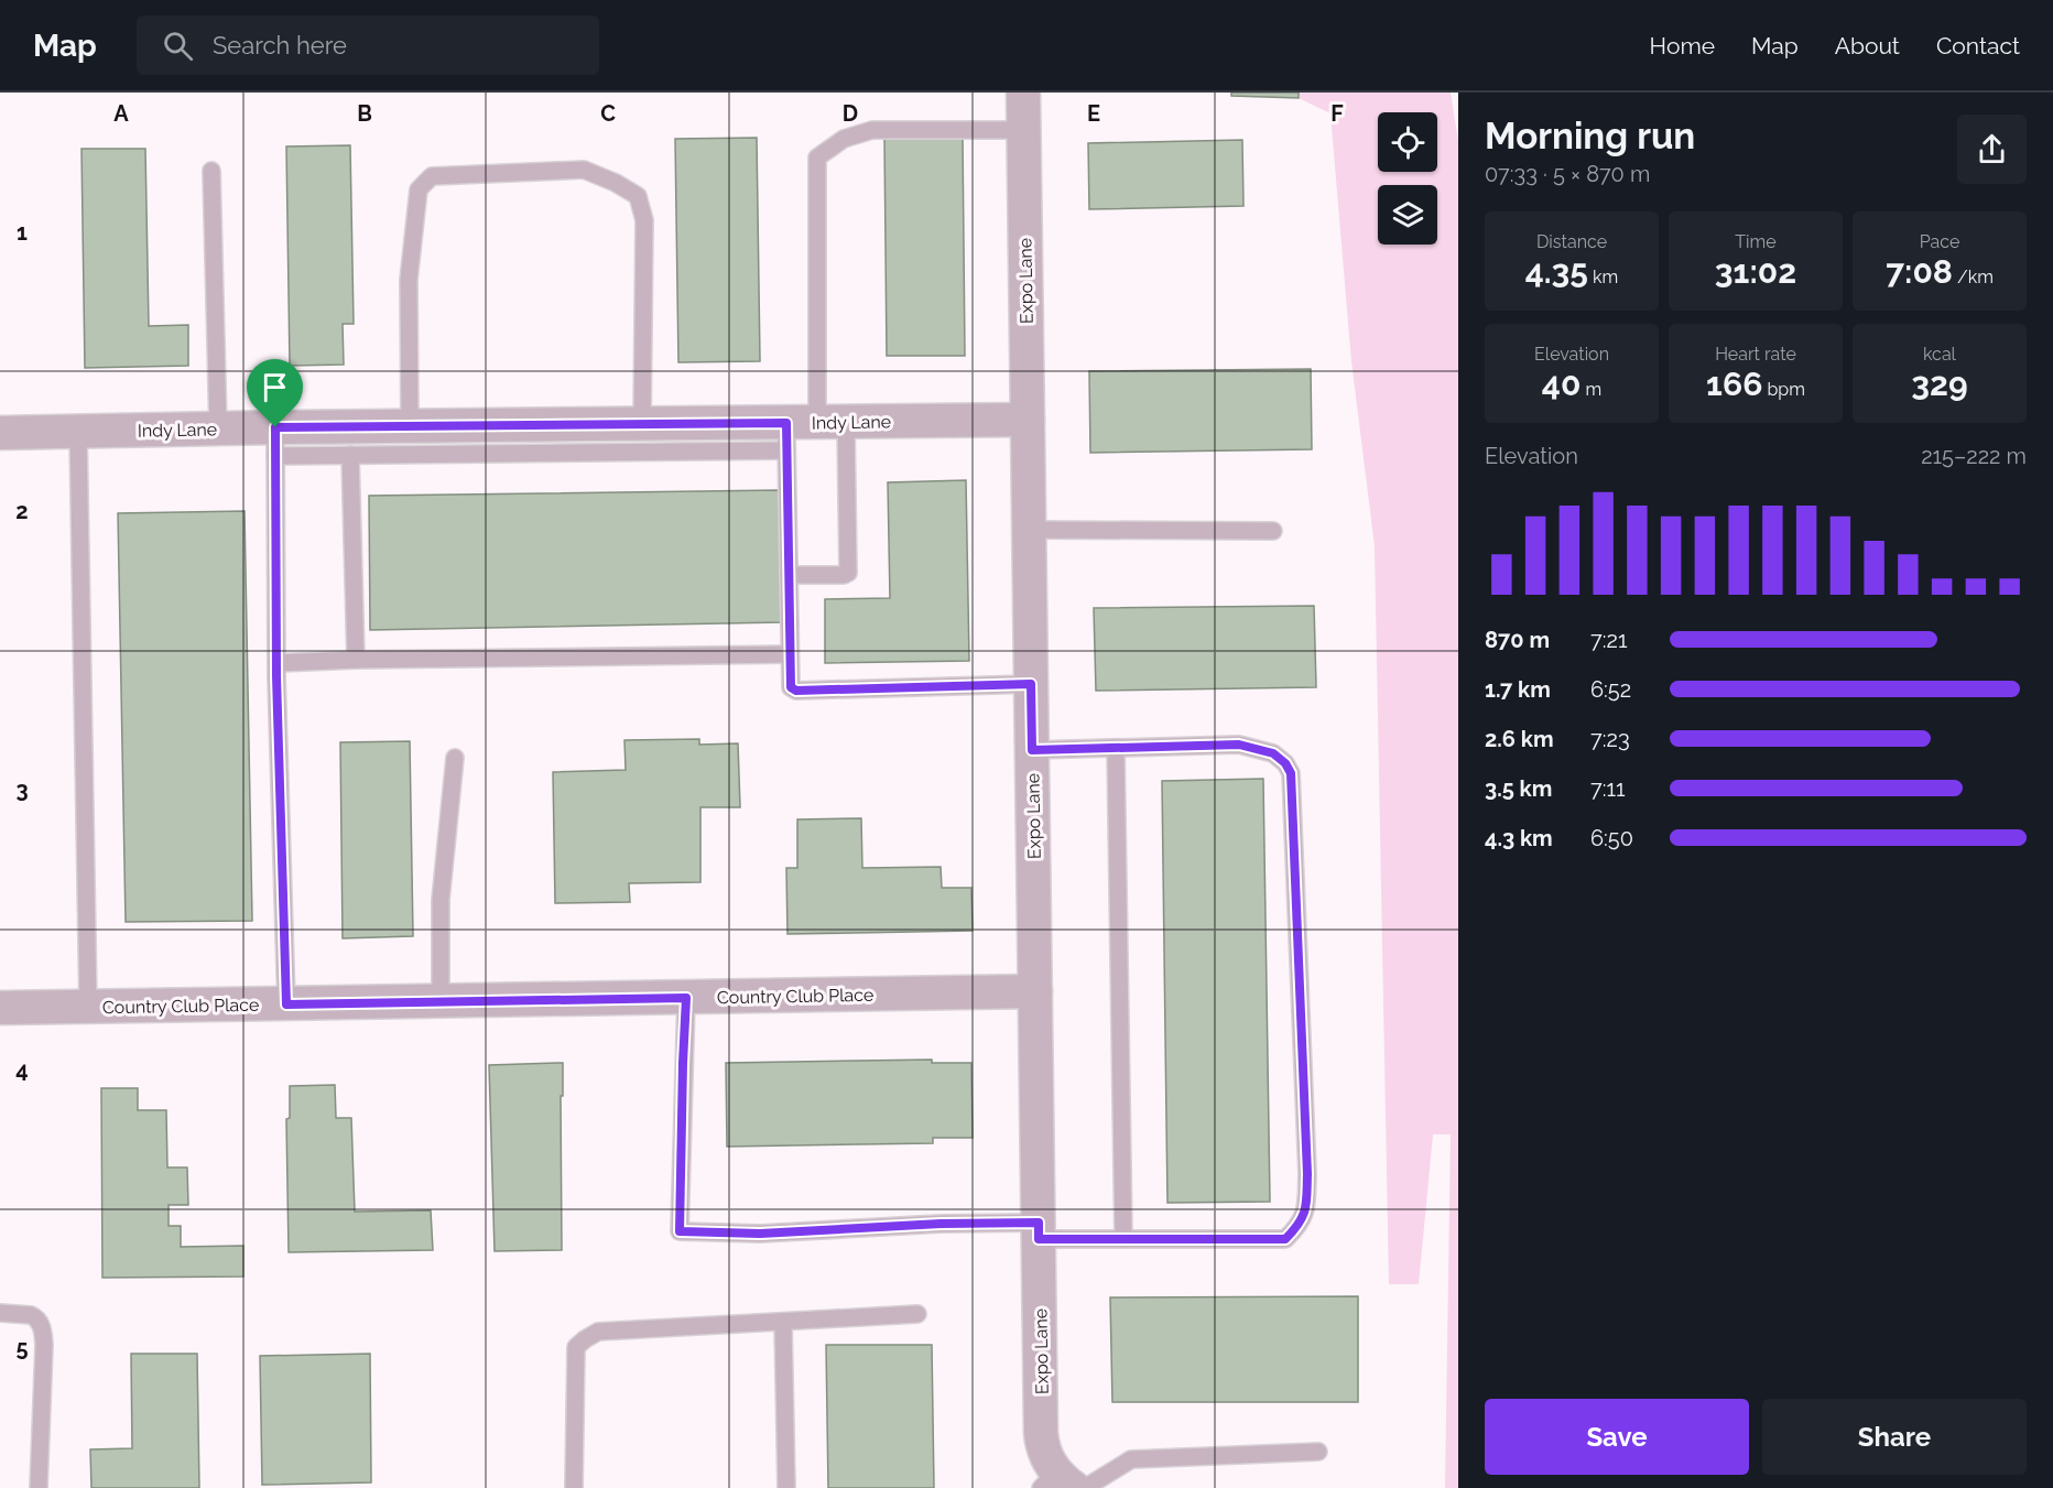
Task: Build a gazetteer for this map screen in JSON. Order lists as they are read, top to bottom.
{
  "streets": {
    "street": ["Expo Lane", "Indy Lane", "Country Club Place"]
  },
  "crossings": [
    ["Expo Lane", "Indy Lane"],
    ["Expo Lane", "Country Club Place"]
  ],
  "page": {
    "header": "Map",
    "search": "Search here",
    "nav": [
      "Home",
      "Map",
      "About",
      "Contact"
    ],
    "heading": ["Morning run", "07:33 · 5 × 870 m"],
    "stats": [
      ["Distance", "4.35 km"],
      ["Time", "31:02"],
      ["Pace", "7:08 /km"],
      ["Elevation", "40 m"],
      ["Heart rate", "166 bpm"],
      ["kcal", "329"]
    ],
    "chart": ["Elevation", "215–222 m"],
    "list": [
      {
        "name": "870 m",
        "note": "7:21"
      },
      {
        "name": "1.7 km",
        "note": "6:52"
      },
      {
        "name": "2.6 km",
        "note": "7:23"
      },
      {
        "name": "3.5 km",
        "note": "7:11"
      },
      {
        "name": "4.3 km",
        "note": "6:50"
      }
    ],
    "buttons": ["Save", "Share"]
  },
  "grid": {
    "columns": [
      "A",
      "B",
      "C",
      "D",
      "E",
      "F"
    ],
    "rows": [
      "1",
      "2",
      "3",
      "4",
      "5"
    ]
  }
}
